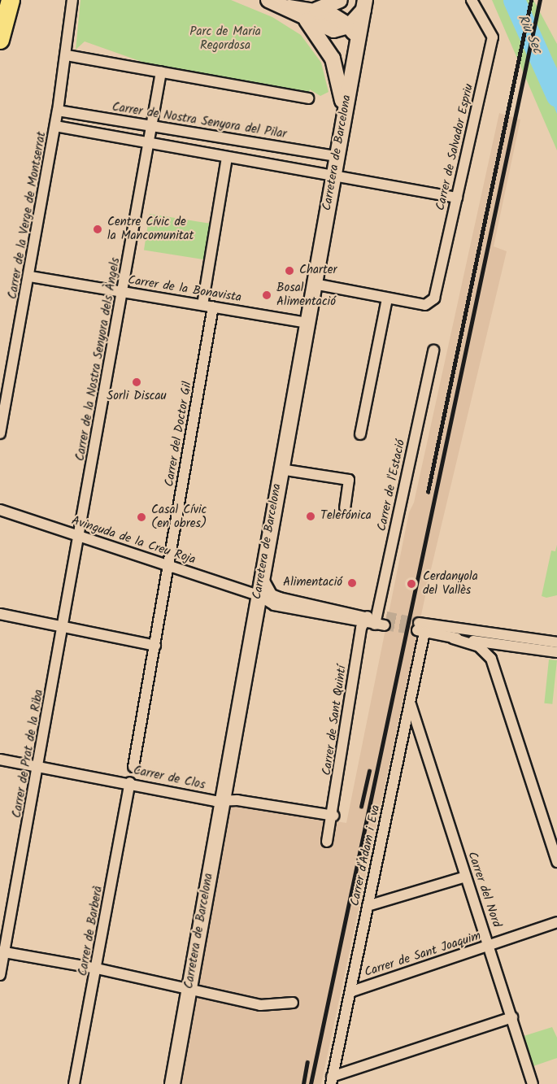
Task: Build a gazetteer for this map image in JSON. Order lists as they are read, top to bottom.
{
  "streets": {
    "main road": ["Carretera de Barcelona"],
    "street": [
      "Carrer de Nostra Senyora del Pilar",
      "Carrer de Salvador Espriu",
      "Carrer de la Verge de Montserrat",
      "Carrer de la Bonavista",
      "Carrer de la Nostra Senyora dels Àngels",
      "Carrer del Doctor Gil",
      "Carrer de l'Estació",
      "Avinguda de la Creu Roja",
      "Carrer de Sant Quintí",
      "Carrer de Prat de la Riba",
      "Carrer de Clos",
      "Carrer d'Adam i Eva",
      "Carrer del Nord",
      "Carrer de Barberà",
      "Carrer de Sant Joaquim"
    ]
  },
  "crossings": [
    ["Carrer de Nostra Senyora del Pilar", "Carretera de Barcelona"],
    ["Carrer de Nostra Senyora del Pilar", "Carrer de la Verge de Montserrat"],
    ["Carrer de Nostra Senyora del Pilar", "Carrer de la Nostra Senyora dels Àngels"],
    ["Carretera de Barcelona", "Carrer de la Bonavista"],
    ["Carretera de Barcelona", "Avinguda de la Creu Roja"],
    ["Carretera de Barcelona", "Carrer de Clos"],
    ["Carrer de la Verge de Montserrat", "Carrer de la Bonavista"],
    ["Carrer de la Bonavista", "Carrer de la Nostra Senyora dels Àngels"],
    ["Carrer de la Bonavista", "Carrer del Doctor Gil"],
    ["Carrer de la Nostra Senyora dels Àngels", "Avinguda de la Creu Roja"],
    ["Carrer de la Nostra Senyora dels Àngels", "Carrer de Prat de la Riba"],
    ["Carrer del Doctor Gil", "Avinguda de la Creu Roja"],
    ["Carrer de l'Estació", "Avinguda de la Creu Roja"],
    ["Carrer de l'Estació", "Carrer de Sant Quintí"],
    ["Avinguda de la Creu Roja", "Carrer de Sant Quintí"],
    ["Avinguda de la Creu Roja", "Carrer de Prat de la Riba"],
    ["Carrer de Sant Quintí", "Carrer de Clos"],
    ["Carrer de Prat de la Riba", "Carrer de Clos"],
    ["Carrer de Clos", "Carrer de Barberà"],
    ["Carrer d'Adam i Eva", "Carrer del Nord"],
    ["Carrer d'Adam i Eva", "Carrer de Sant Joaquim"],
    ["Carrer del Nord", "Carrer de Sant Joaquim"]
  ],
  "water": ["Riu Sec"],
  "parks": ["Parc de Maria Regordosa"],
  "places": [
    "Centre Cívic de la Mancomunitat",
    "Charter",
    "Bosal Alimentació",
    "Sorli Discau",
    "Telefónica",
    "Casal Cívic (en obres)",
    "Alimentació",
    "Cerdanyola del Vallès"
  ]
}
